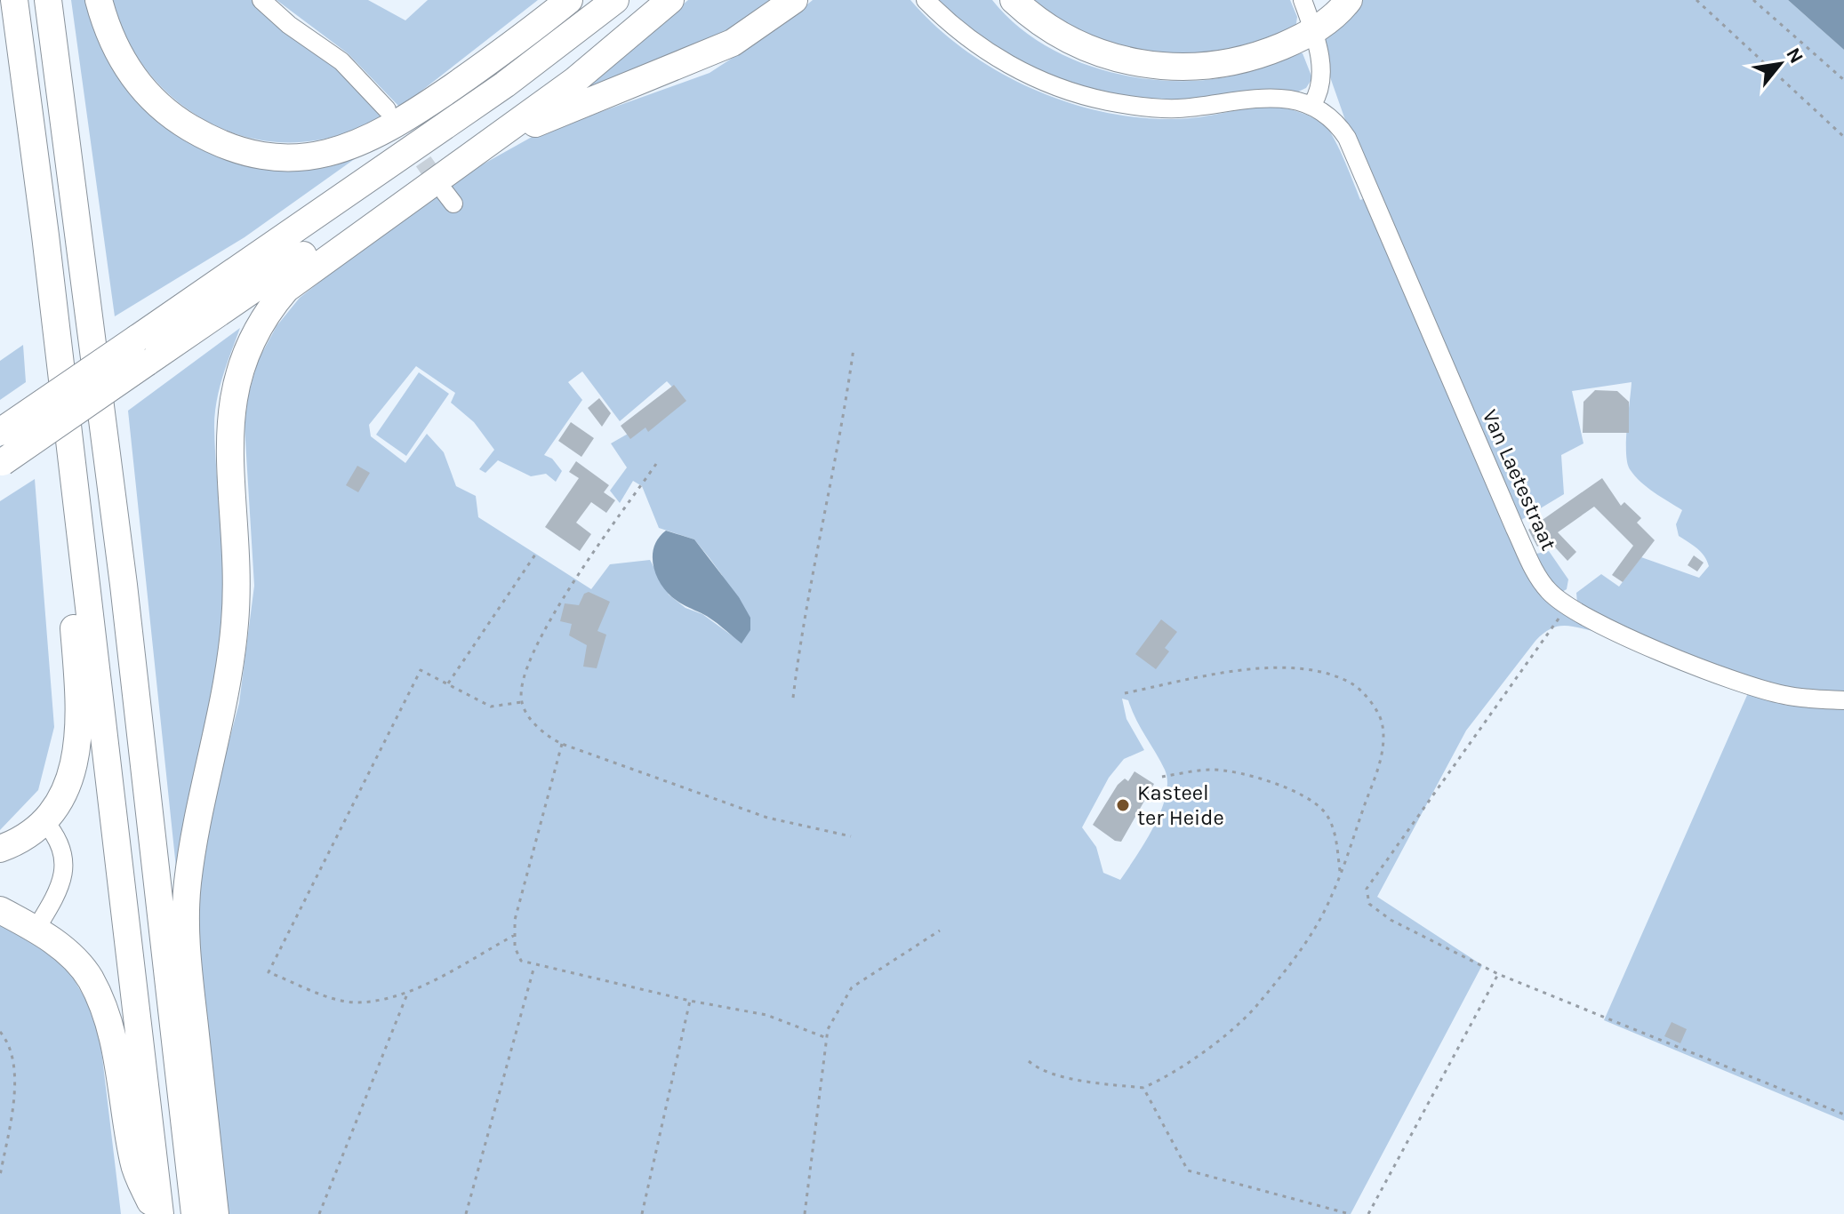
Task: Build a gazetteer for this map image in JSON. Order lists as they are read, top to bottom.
{
  "streets": {
    "street": ["Van Laetestraat"]
  },
  "places": ["Kasteel ter Heide"],
  "north": "top right"
}
